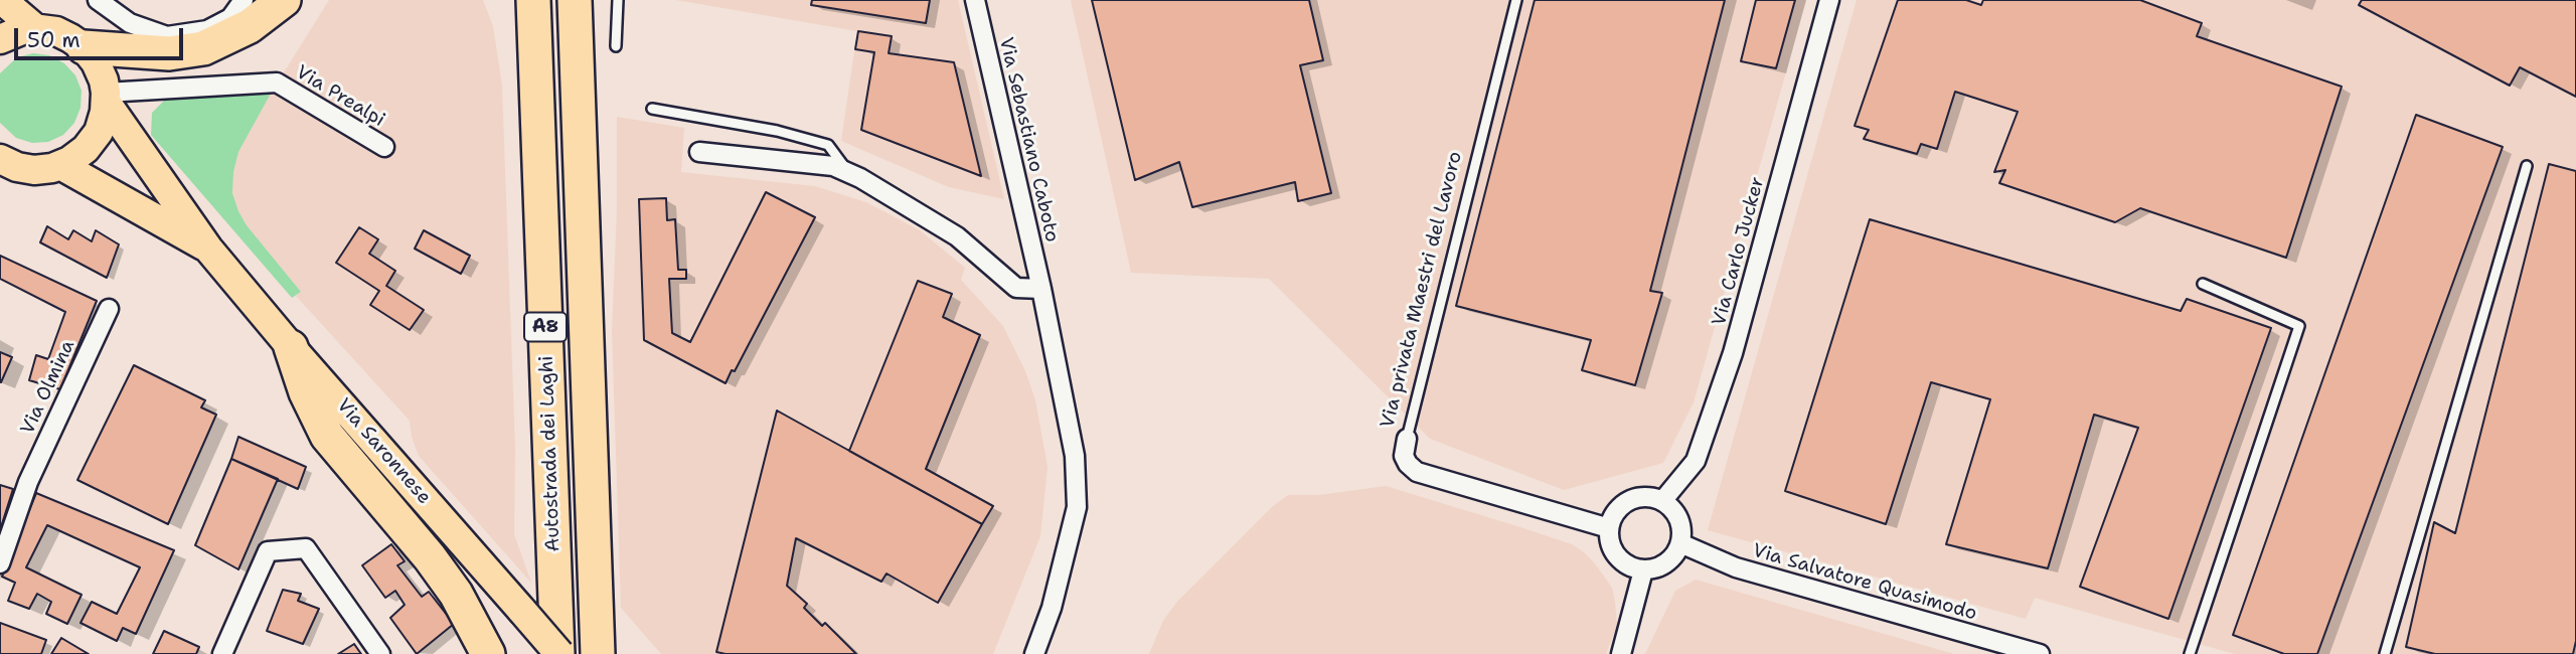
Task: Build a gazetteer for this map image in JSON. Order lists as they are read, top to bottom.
{
  "streets": {
    "highway": ["A8", "Autostrada dei Laghi"],
    "main road": ["Via Saronnese"],
    "street": [
      "Via Prealpi",
      "Via Sebastiano Caboto",
      "Via Carlo Jucker",
      "Via privata Maestri del Lavoro",
      "Via Olmina",
      "Via Salvatore Quasimodo"
    ]
  },
  "crossings": [
    ["Via Prealpi", "Via Saronnese"],
    ["Via Carlo Jucker", "Via privata Maestri del Lavoro"],
    ["Via Carlo Jucker", "Via Salvatore Quasimodo"],
    ["Via privata Maestri del Lavoro", "Via Salvatore Quasimodo"],
    ["Via Saronnese", "Autostrada dei Laghi"]
  ],
  "scale_bar": "50 m"
}
